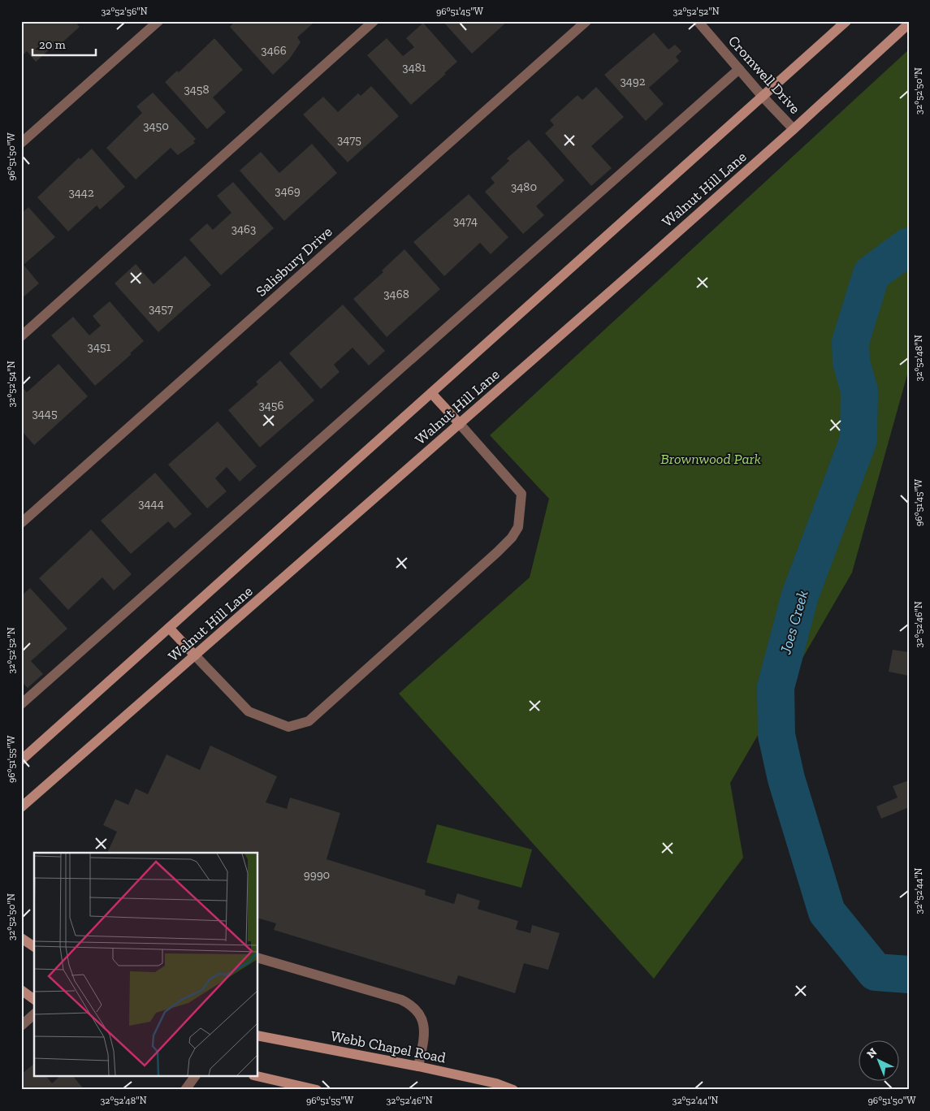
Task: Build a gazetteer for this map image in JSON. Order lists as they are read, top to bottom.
{
  "streets": {
    "main road": ["Walnut Hill Lane", "Webb Chapel Road"],
    "street": ["Cromwell Drive", "Salisbury Drive"]
  },
  "crossings": [
    ["Cromwell Drive", "Walnut Hill Lane"]
  ],
  "water": ["Joes Creek"],
  "parks": ["Brownwood Park"],
  "house_numbers": [
    "3466",
    "3481",
    "3492",
    "3458",
    "3450",
    "3475",
    "3480",
    "3469",
    "3442",
    "3474",
    "3463",
    "3468",
    "3457",
    "3451",
    "3456",
    "3445",
    "3444",
    "9990"
  ],
  "scale_bar": "20 m",
  "north": "top left",
  "coordinates": [
    "32°52'56\"N",
    "96°51'45\"W",
    "32°52'52\"N",
    "32°52'50\"N",
    "96°51'50\"W",
    "32°52'48\"N",
    "32°52'54\"N",
    "32°52'46\"N",
    "96°51'55\"W",
    "32°52'44\"N"
  ]
}
